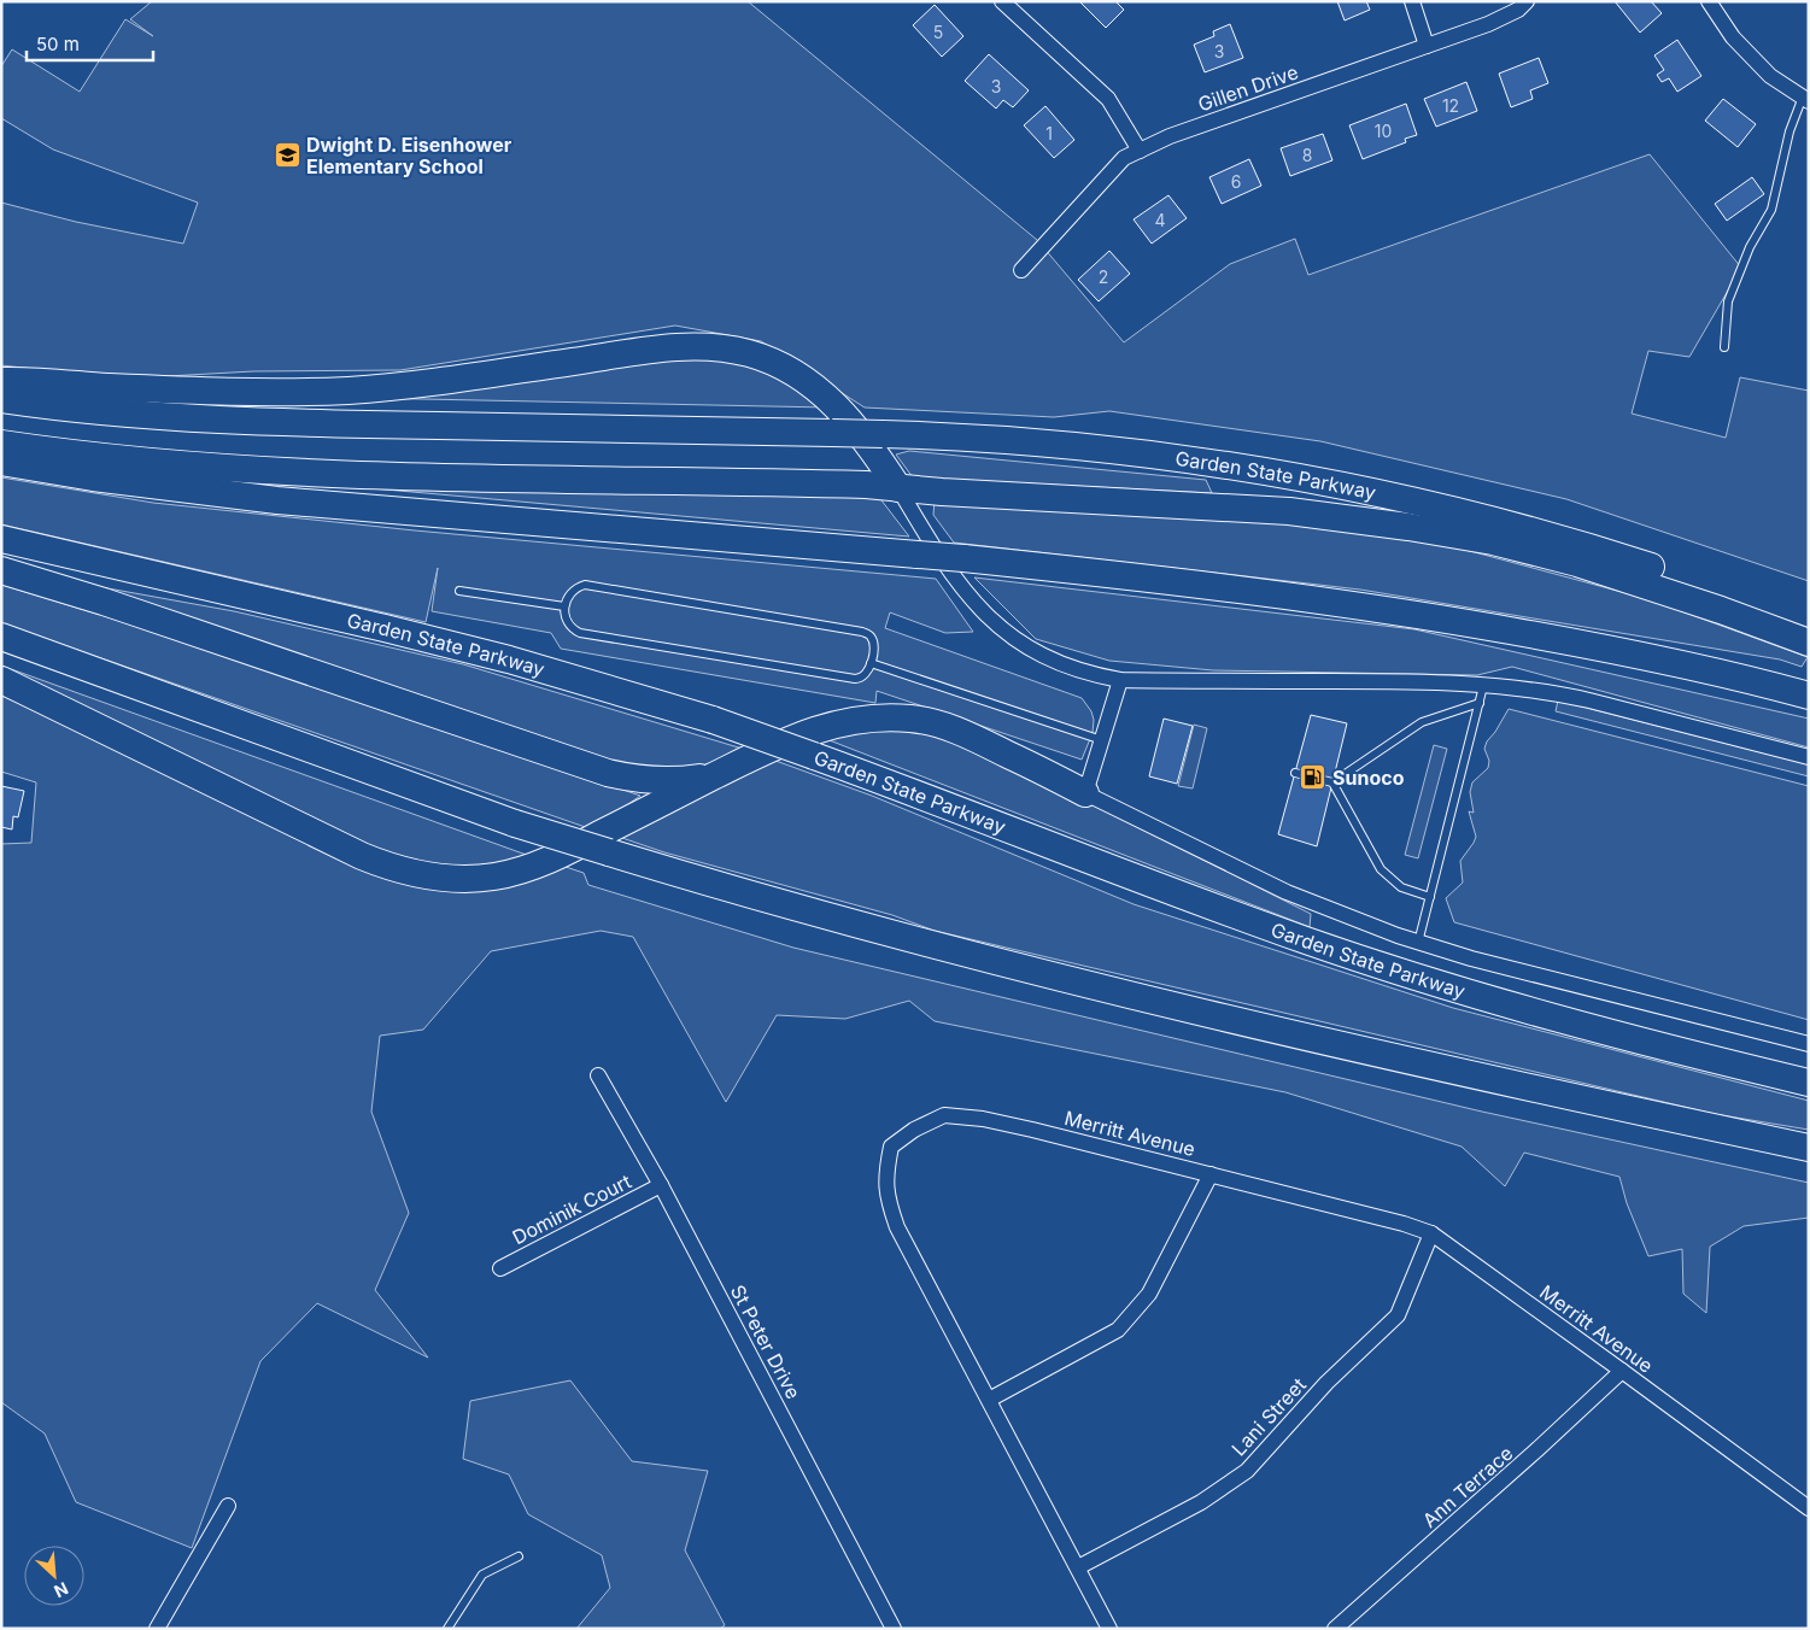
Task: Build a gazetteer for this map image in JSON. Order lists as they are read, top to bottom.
{
  "streets": {
    "highway": ["Garden State Parkway"],
    "street": [
      "Gillen Drive",
      "Merritt Avenue",
      "Dominik Court",
      "St Peter Drive",
      "Lani Street",
      "Ann Terrace"
    ]
  },
  "crossings": [
    ["Merritt Avenue", "Lani Street"],
    ["Merritt Avenue", "Ann Terrace"],
    ["Dominik Court", "St Peter Drive"]
  ],
  "places": {
    "school or university": ["Dwight D. Eisenhower Elementary School"],
    "fuel station": ["Sunoco"]
  },
  "house_numbers": [
    "5",
    "3",
    "3",
    "12",
    "10",
    "1",
    "8",
    "6",
    "4",
    "2"
  ],
  "scale_bar": "50 m",
  "north": "bottom right"
}
